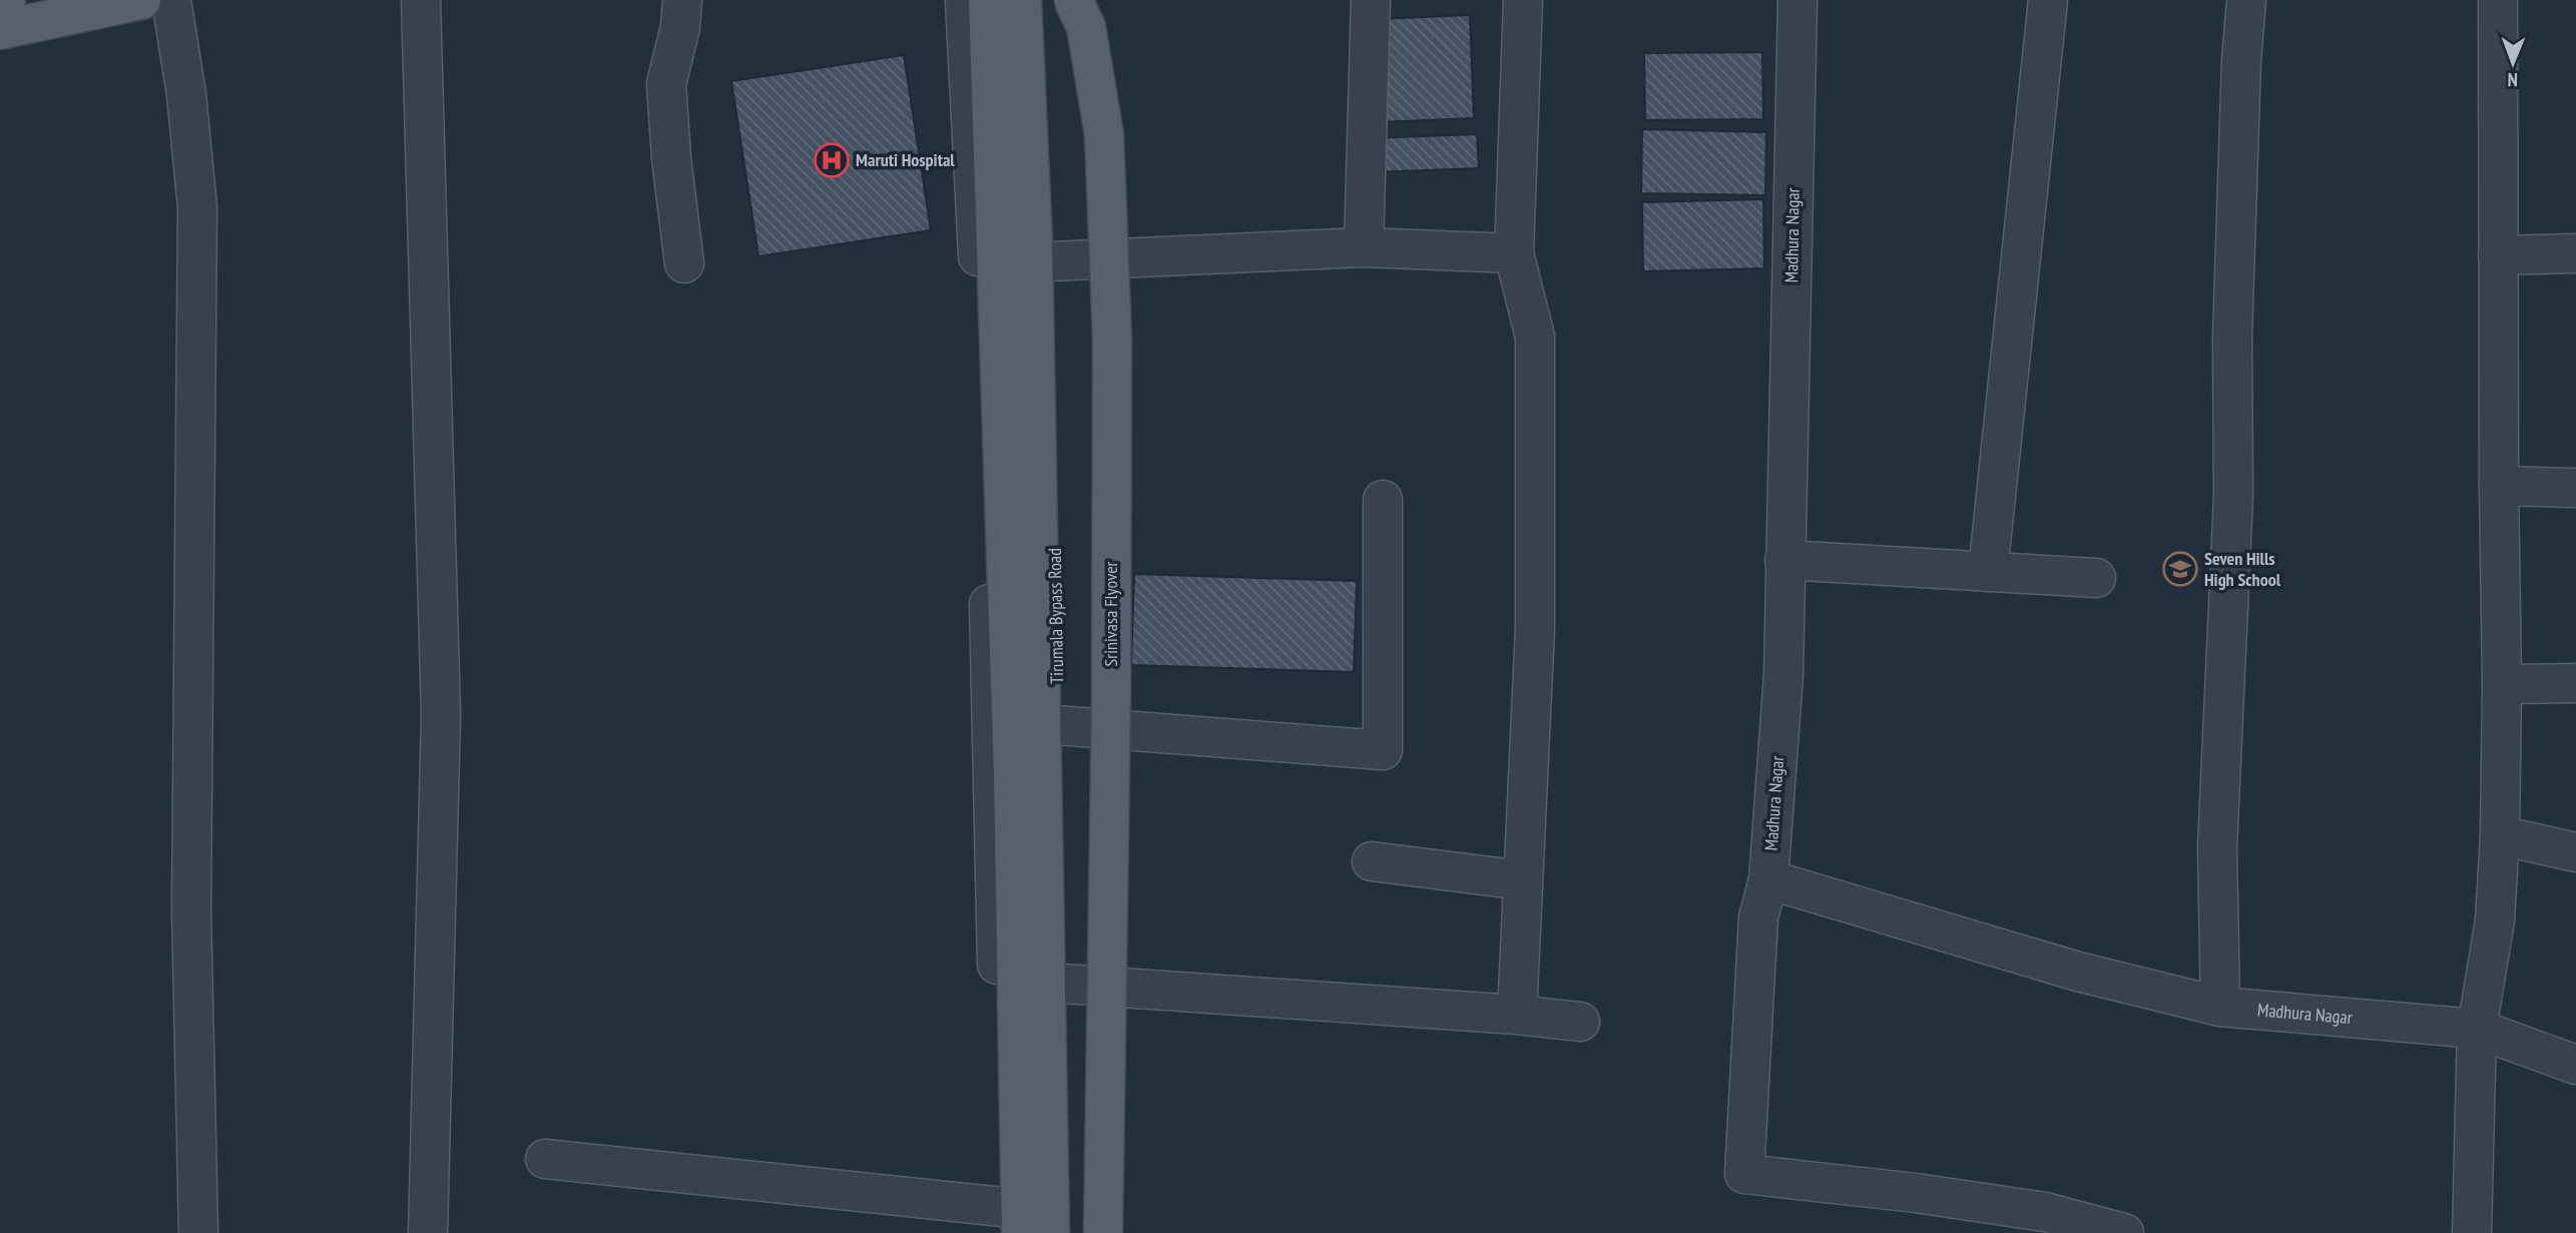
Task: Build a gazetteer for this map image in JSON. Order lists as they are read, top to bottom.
{
  "streets": {
    "main road": ["Srinivasa Flyover"],
    "street": ["Madhura Nagar", "Tirumala Bypass Road"]
  },
  "places": {
    "hospital": ["Maruti Hospital"],
    "school or university": ["Seven Hills High School"]
  },
  "north": "bottom"
}
